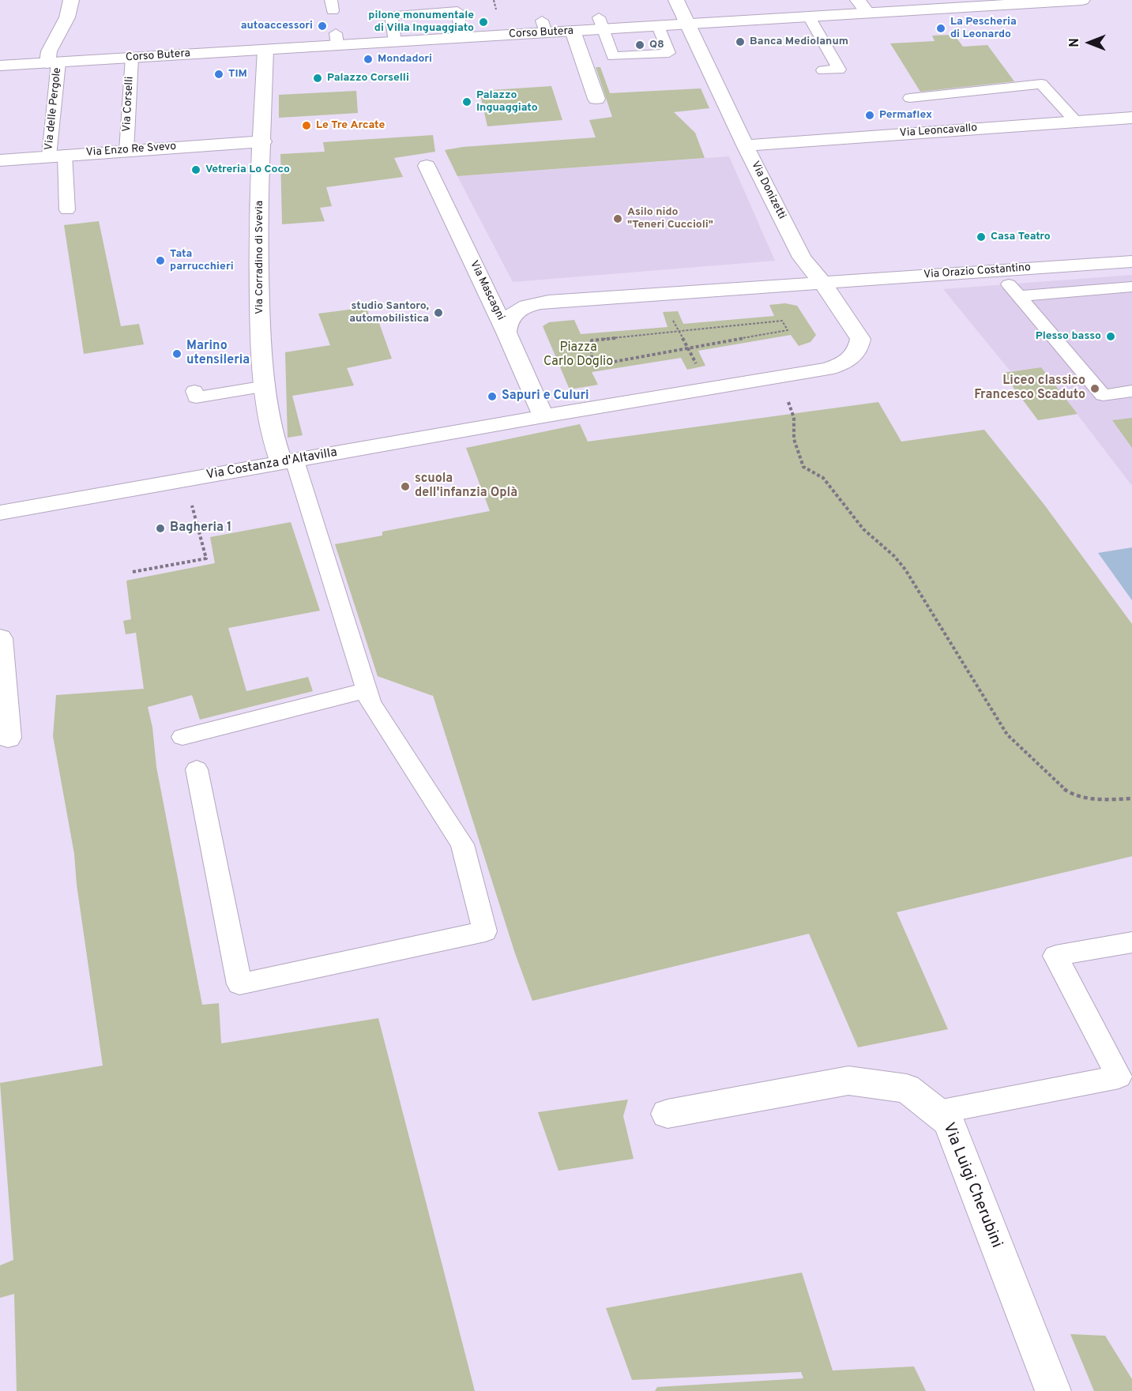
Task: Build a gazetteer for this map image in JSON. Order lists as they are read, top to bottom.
{
  "streets": {
    "street": [
      "Corso Butera",
      "Via Leoncavallo",
      "Via Enzo Re Svevo",
      "Via Donizetti",
      "Via Corradino di Svevia",
      "Via Orazio Costantino",
      "Via Mascagni",
      "Via Costanza d'Altavilla",
      "Via Luigi Cherubini"
    ],
    "lane": ["Via Corselli", "Via delle Pergole"]
  },
  "crossings": [
    ["Corso Butera", "Via Corselli"],
    ["Corso Butera", "Via delle Pergole"],
    ["Corso Butera", "Via Donizetti"],
    ["Corso Butera", "Via Corradino di Svevia"],
    ["Via Corselli", "Via Enzo Re Svevo"],
    ["Via delle Pergole", "Via Enzo Re Svevo"],
    ["Via Leoncavallo", "Via Donizetti"],
    ["Via Enzo Re Svevo", "Via Corradino di Svevia"],
    ["Via Donizetti", "Via Orazio Costantino"],
    ["Via Donizetti", "Via Costanza d'Altavilla"],
    ["Via Corradino di Svevia", "Via Costanza d'Altavilla"],
    ["Via Orazio Costantino", "Via Mascagni"],
    ["Via Mascagni", "Via Costanza d'Altavilla"]
  ],
  "parks": ["Piazza Carlo Doglio"],
  "places": [
    "pilone monumentale di Villa Inguaggiato",
    "autoaccessori",
    "La Pescheria di Leonardo",
    "Banca Mediolanum",
    "Q8",
    "Mondadori",
    "TIM",
    "Palazzo Corselli",
    "Palazzo Inguaggiato",
    "Permaflex",
    "Le Tre Arcate",
    "Vetreria Lo Coco",
    "Asilo nido \"Teneri Cuccioli\"",
    "Casa Teatro",
    "Tata parrucchieri",
    "studio Santoro, automobilistica",
    "Plesso basso",
    "Marino utensileria",
    "Liceo classico Francesco Scaduto",
    "Sapuri e Culuri",
    "scuola dell'infanzia Oplà",
    "Bagheria 1"
  ],
  "north": "left"
}
